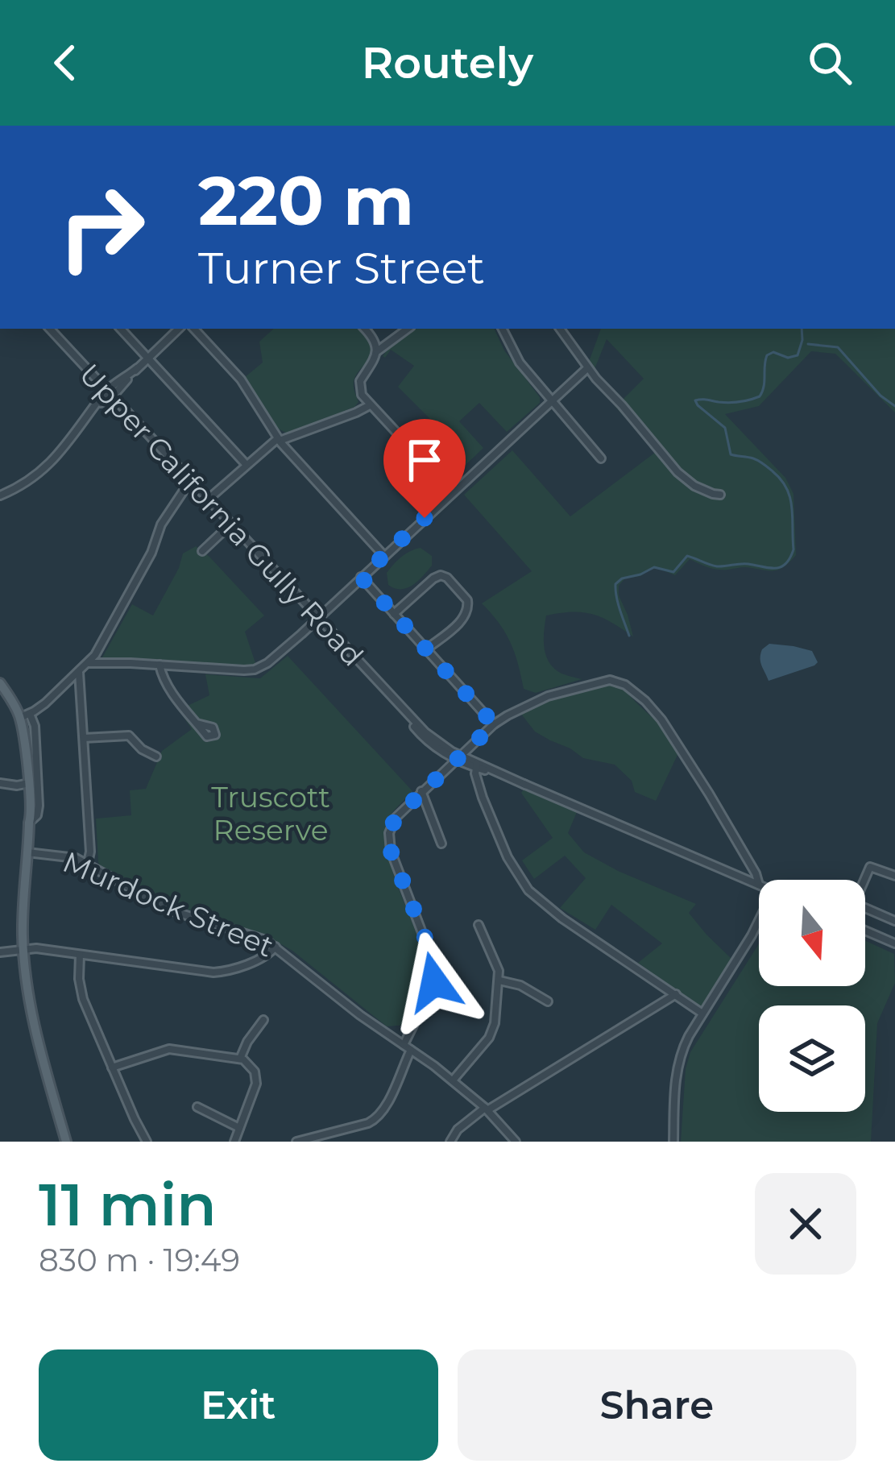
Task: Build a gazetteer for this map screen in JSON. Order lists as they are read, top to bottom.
{
  "streets": {
    "street": ["Upper California Gully Road", "Murdock Street"]
  },
  "parks": ["Truscott Reserve"],
  "north": "bottom",
  "page": {
    "header": "Routely",
    "turn": ["220 m", "Turner Street"],
    "heading": ["11 min", "830 m · 19:49"],
    "buttons": ["Exit", "Share"]
  }
}
